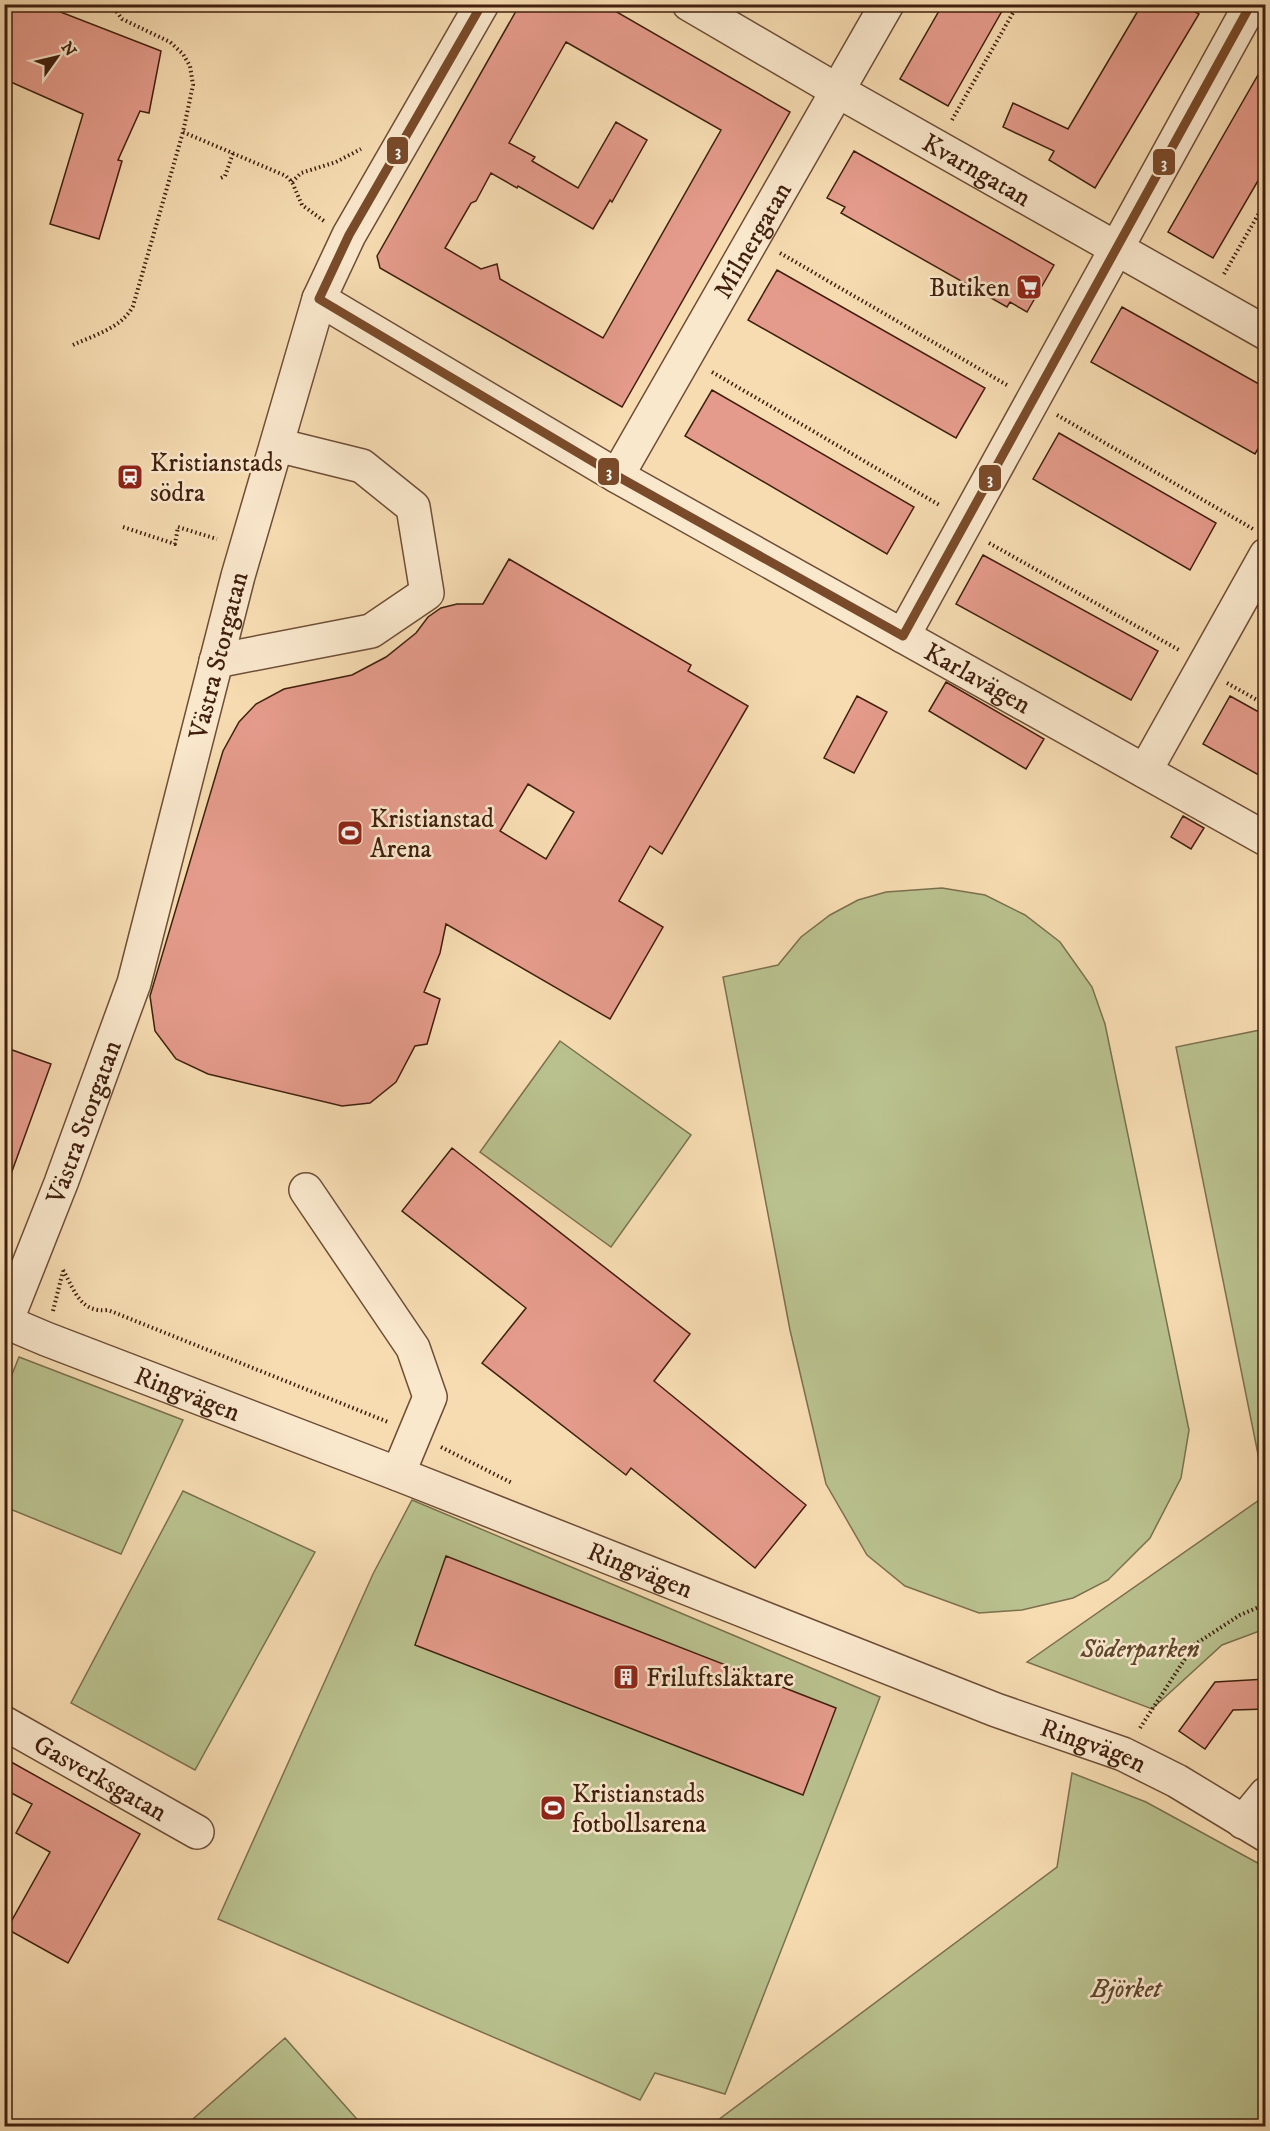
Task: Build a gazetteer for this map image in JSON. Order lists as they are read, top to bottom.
{
  "streets": {
    "street": [
      "Kvarngatan",
      "Milnergatan",
      "Västra Storgatan",
      "Karlavägen",
      "Ringvägen",
      "Gasverksgatan"
    ]
  },
  "crossings": [
    ["Kvarngatan", "Milnergatan"],
    ["Milnergatan", "Karlavägen"],
    ["Västra Storgatan", "Karlavägen"],
    ["Västra Storgatan", "Ringvägen"]
  ],
  "parks": ["Söderparken", "Björket"],
  "places": {
    "supermarket": ["Butiken"],
    "station": ["Kristianstads södra"],
    "sports": ["Kristianstad Arena", "Kristianstads fotbollsarena"],
    "building": ["Friluftsläktare"]
  },
  "lines": ["transit line 3"],
  "north": "top right"
}
